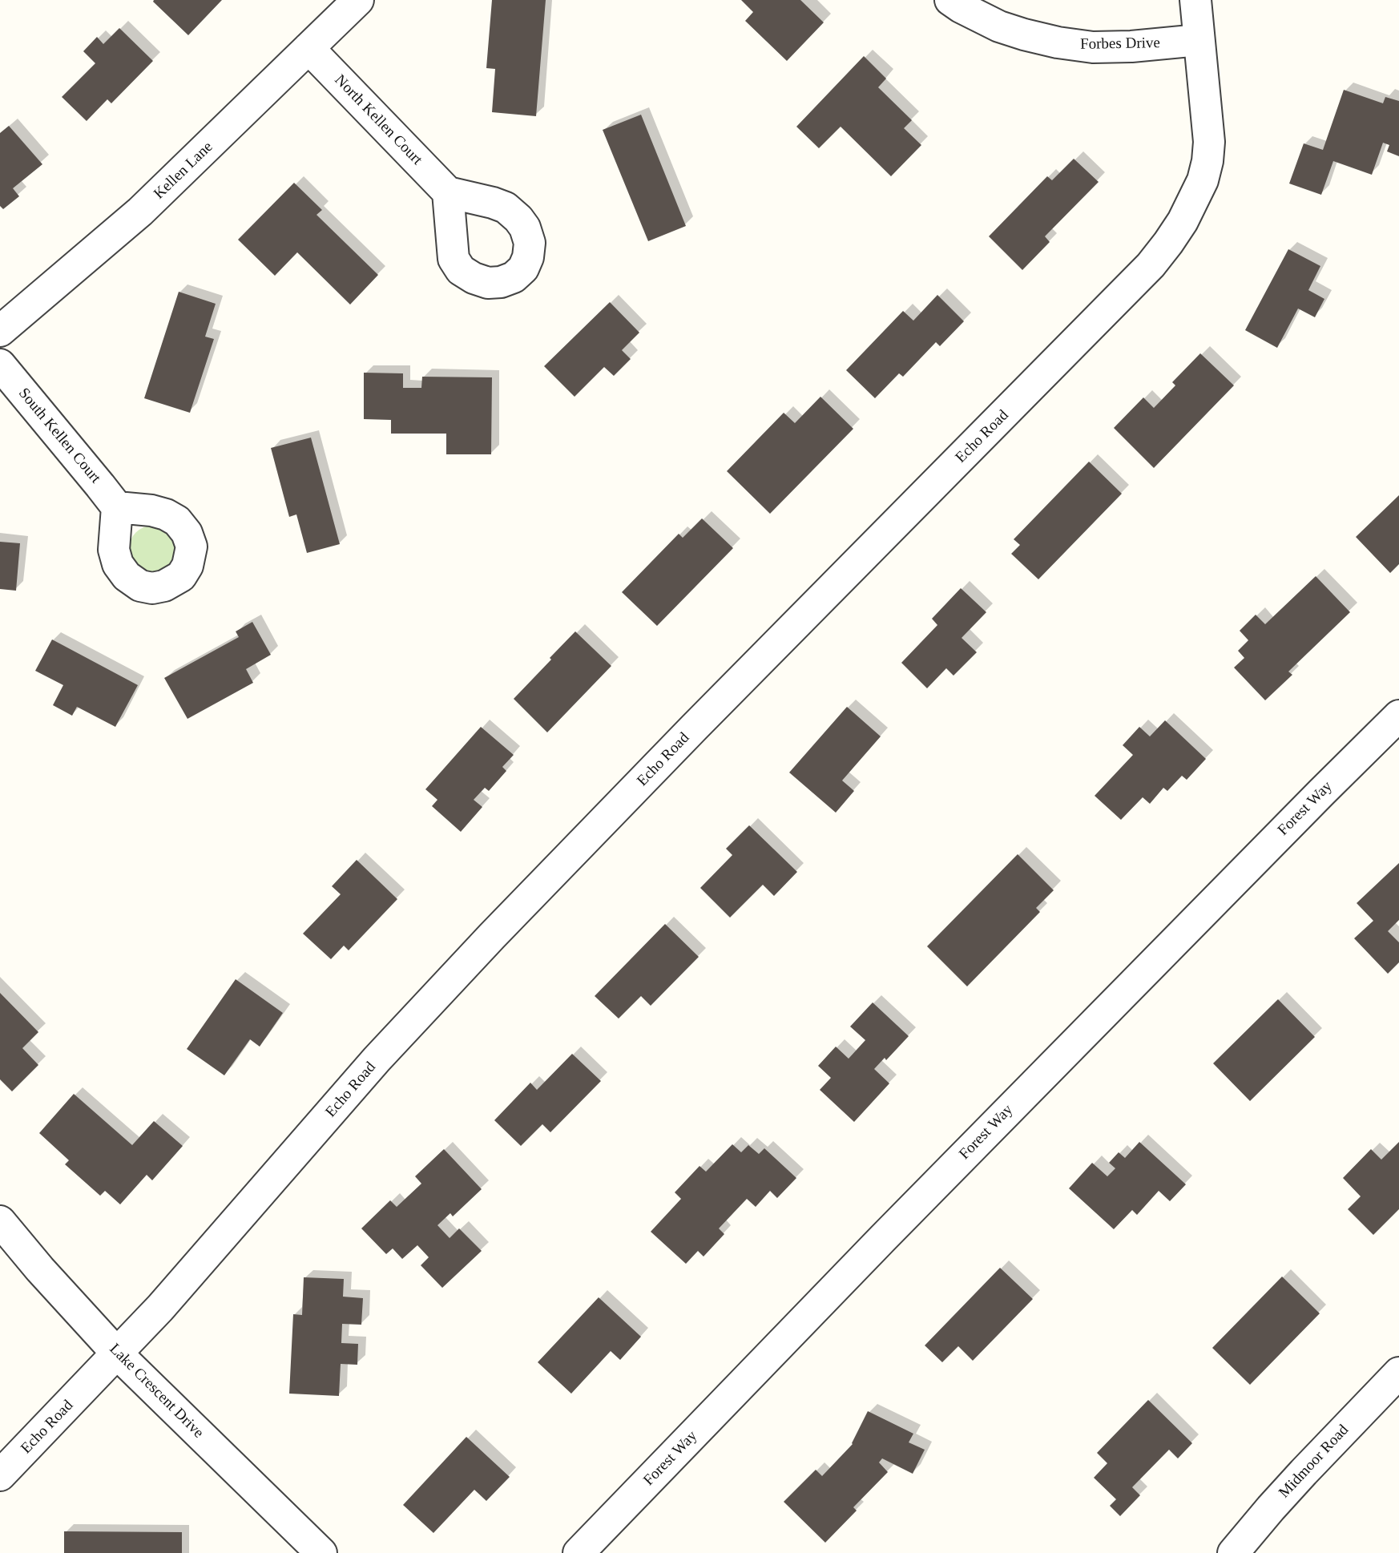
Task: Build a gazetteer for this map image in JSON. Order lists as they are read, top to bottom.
{
  "streets": {
    "street": [
      "Forbes Drive",
      "North Kellen Court",
      "Kellen Lane",
      "South Kellen Court",
      "Echo Road",
      "Forest Way",
      "Lake Crescent Drive",
      "Midmoor Road"
    ]
  },
  "crossings": [
    ["Forbes Drive", "Echo Road"],
    ["North Kellen Court", "Kellen Lane"],
    ["Echo Road", "Lake Crescent Drive"]
  ]
}
